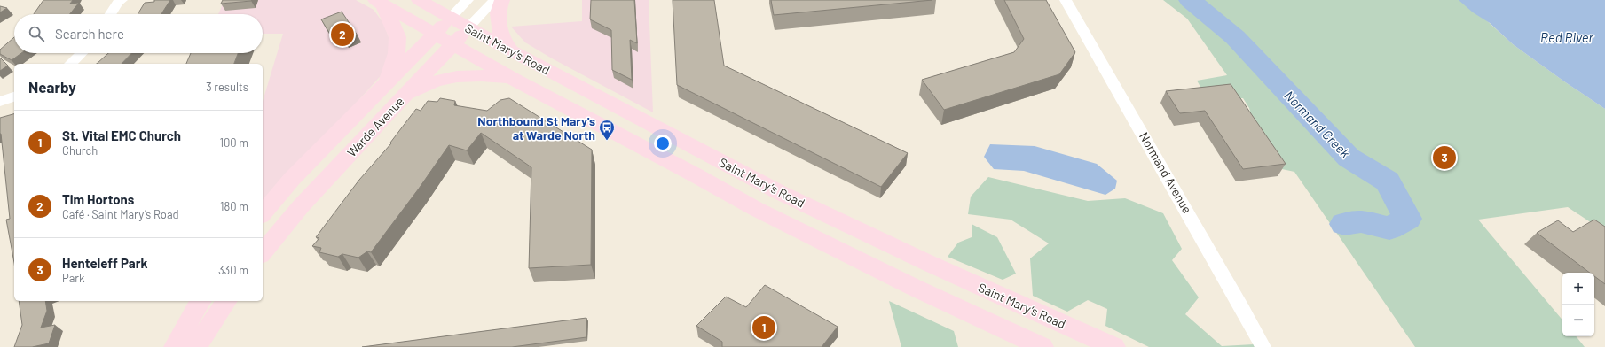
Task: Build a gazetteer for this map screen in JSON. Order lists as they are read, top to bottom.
{
  "streets": {
    "main road": ["Saint Mary’s Road", "Warde Avenue"],
    "street": ["Normand Avenue"]
  },
  "crossings": [
    ["Saint Mary’s Road", "Warde Avenue"]
  ],
  "water": ["Red River", "Normand Creek"],
  "places": {
    "bus stop": ["Northbound St Mary's at Warde North"]
  },
  "page": {
    "search": "Search here",
    "pins": ["2", "3", "1"],
    "heading": ["Nearby", "3 results"],
    "list": [
      {
        "mark": "1",
        "name": "St. Vital EMC Church",
        "note": "Church",
        "value": "100 m"
      },
      {
        "mark": "2",
        "name": "Tim Hortons",
        "note": "Café · Saint Mary’s Road",
        "value": "180 m"
      },
      {
        "mark": "3",
        "name": "Henteleff Park",
        "note": "Park",
        "value": "330 m"
      }
    ],
    "map_buttons": ["+", "−"]
  }
}
